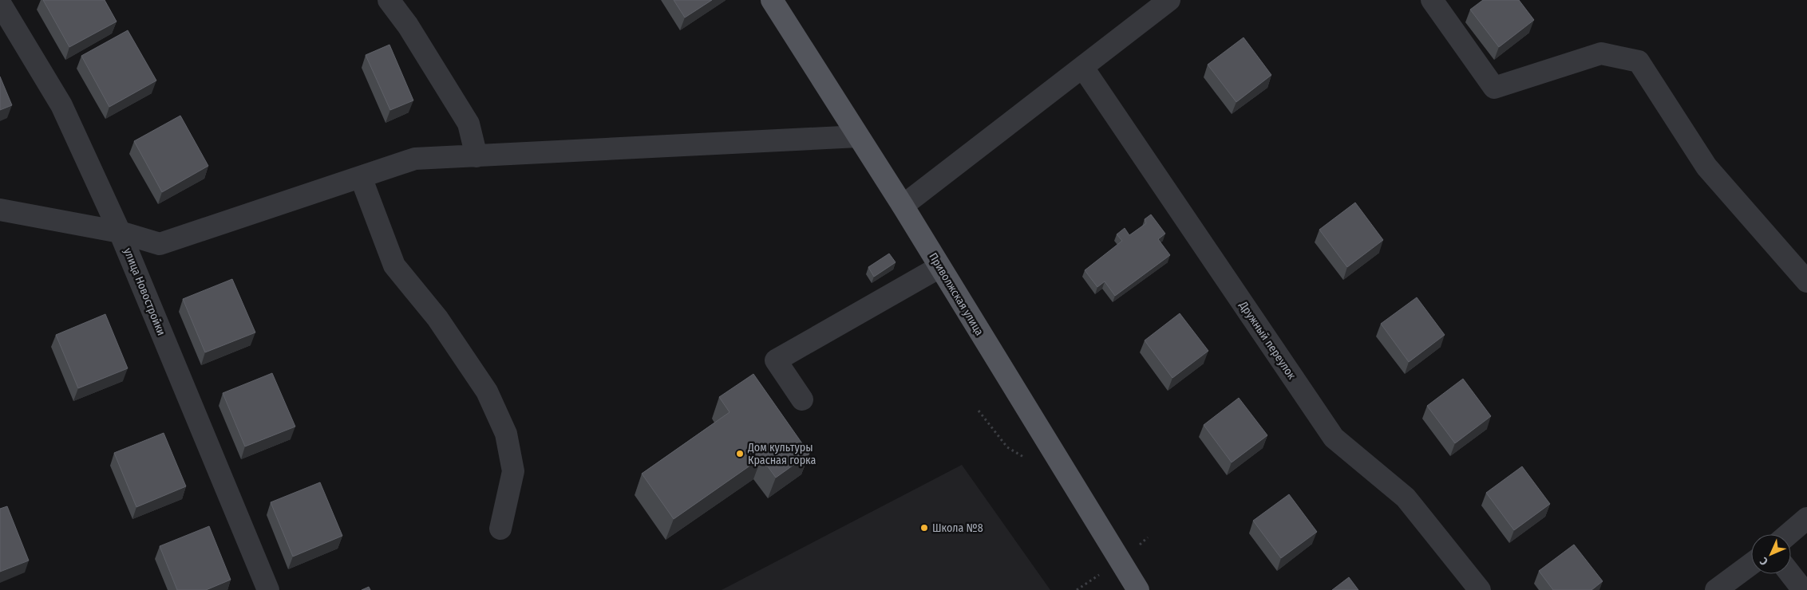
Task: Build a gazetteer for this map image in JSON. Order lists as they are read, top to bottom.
{
  "streets": {
    "main road": ["Приволжская улица"],
    "street": ["улица Новостройки", "Дружный переулок"]
  },
  "places": ["Дом культуры Красная горка", "Школа №8"],
  "north": "bottom left"
}
